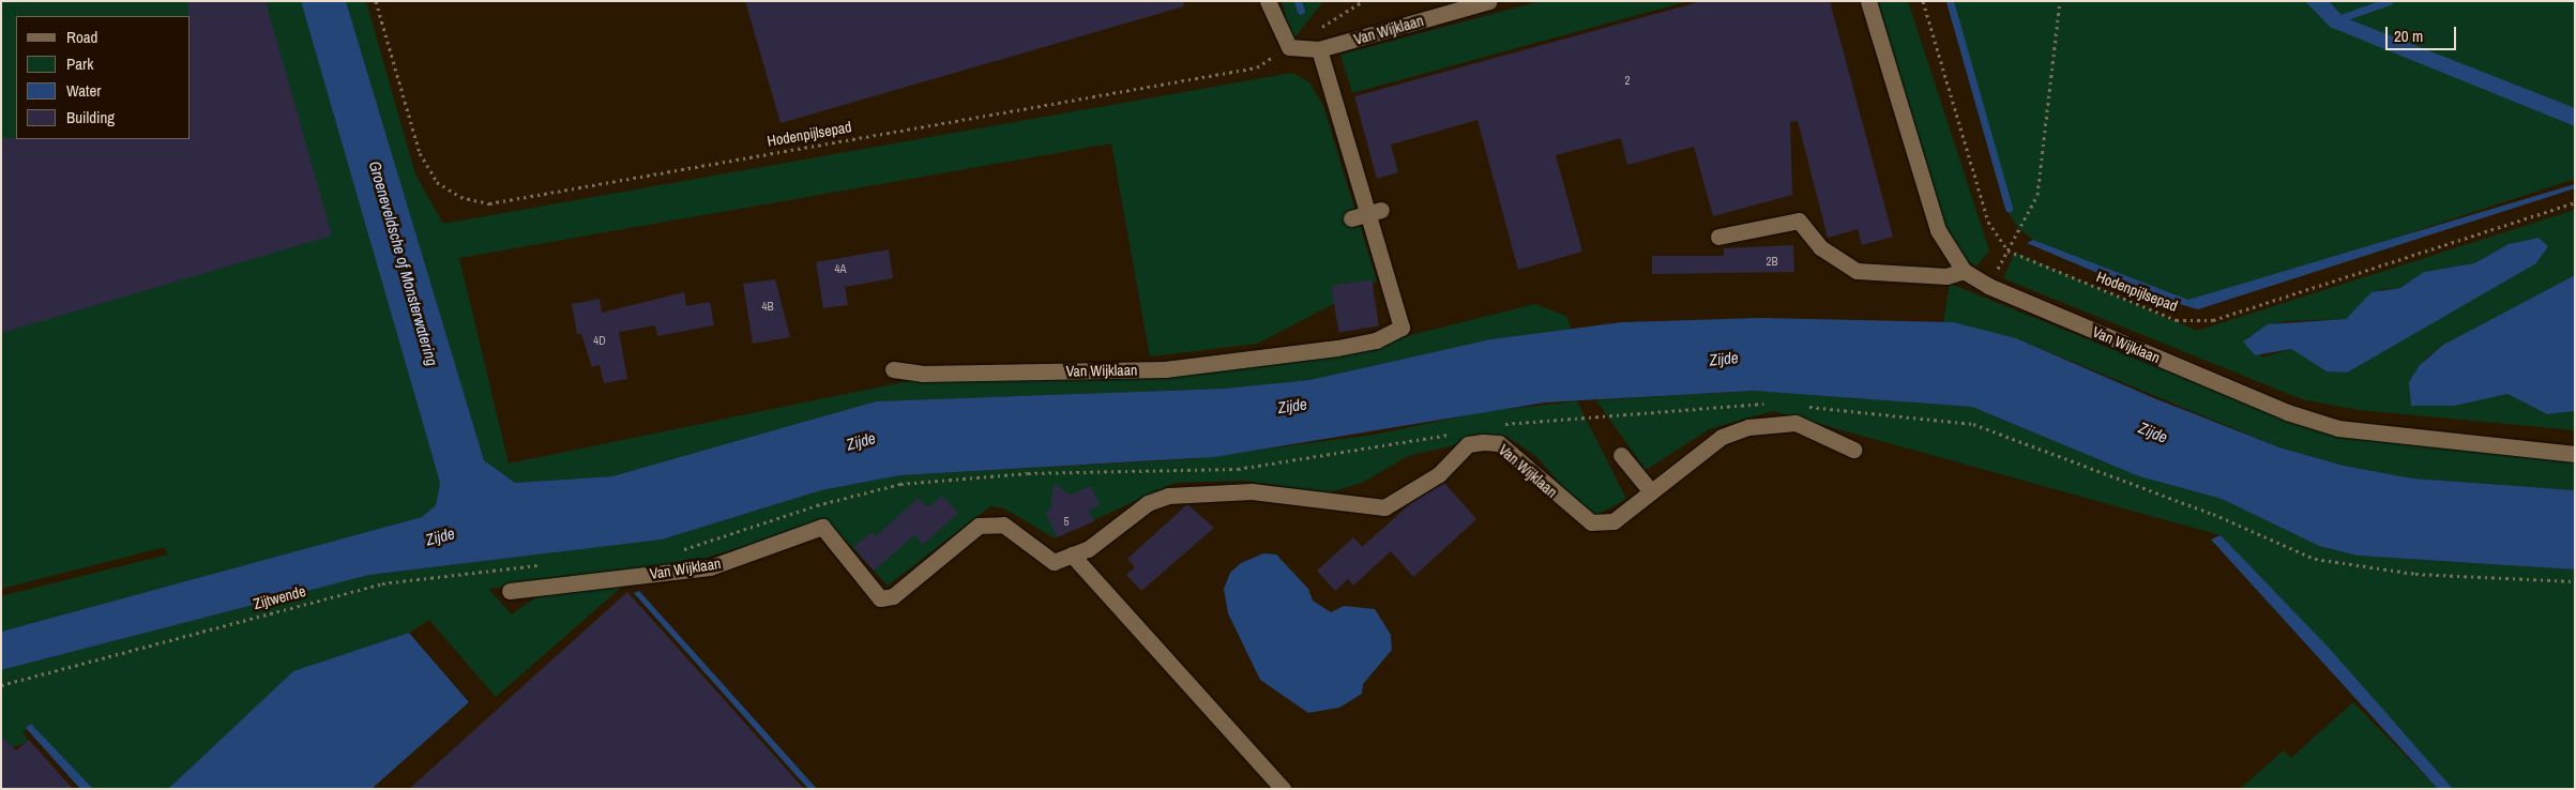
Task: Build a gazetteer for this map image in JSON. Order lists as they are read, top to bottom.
{
  "streets": {
    "street": ["Van Wijklaan"],
    "path": ["Hodenpijlsepad", "Zijtwende"]
  },
  "crossings": [
    ["Van Wijklaan", "Hodenpijlsepad"]
  ],
  "water": ["Groeneveldsche of Monsterwatering", "Zijde"],
  "house_numbers": [
    "2",
    "2B",
    "4A",
    "4B",
    "4D",
    "5"
  ],
  "legend": [
    "Road",
    "Park",
    "Water",
    "Building"
  ],
  "scale_bar": "20 m"
}
